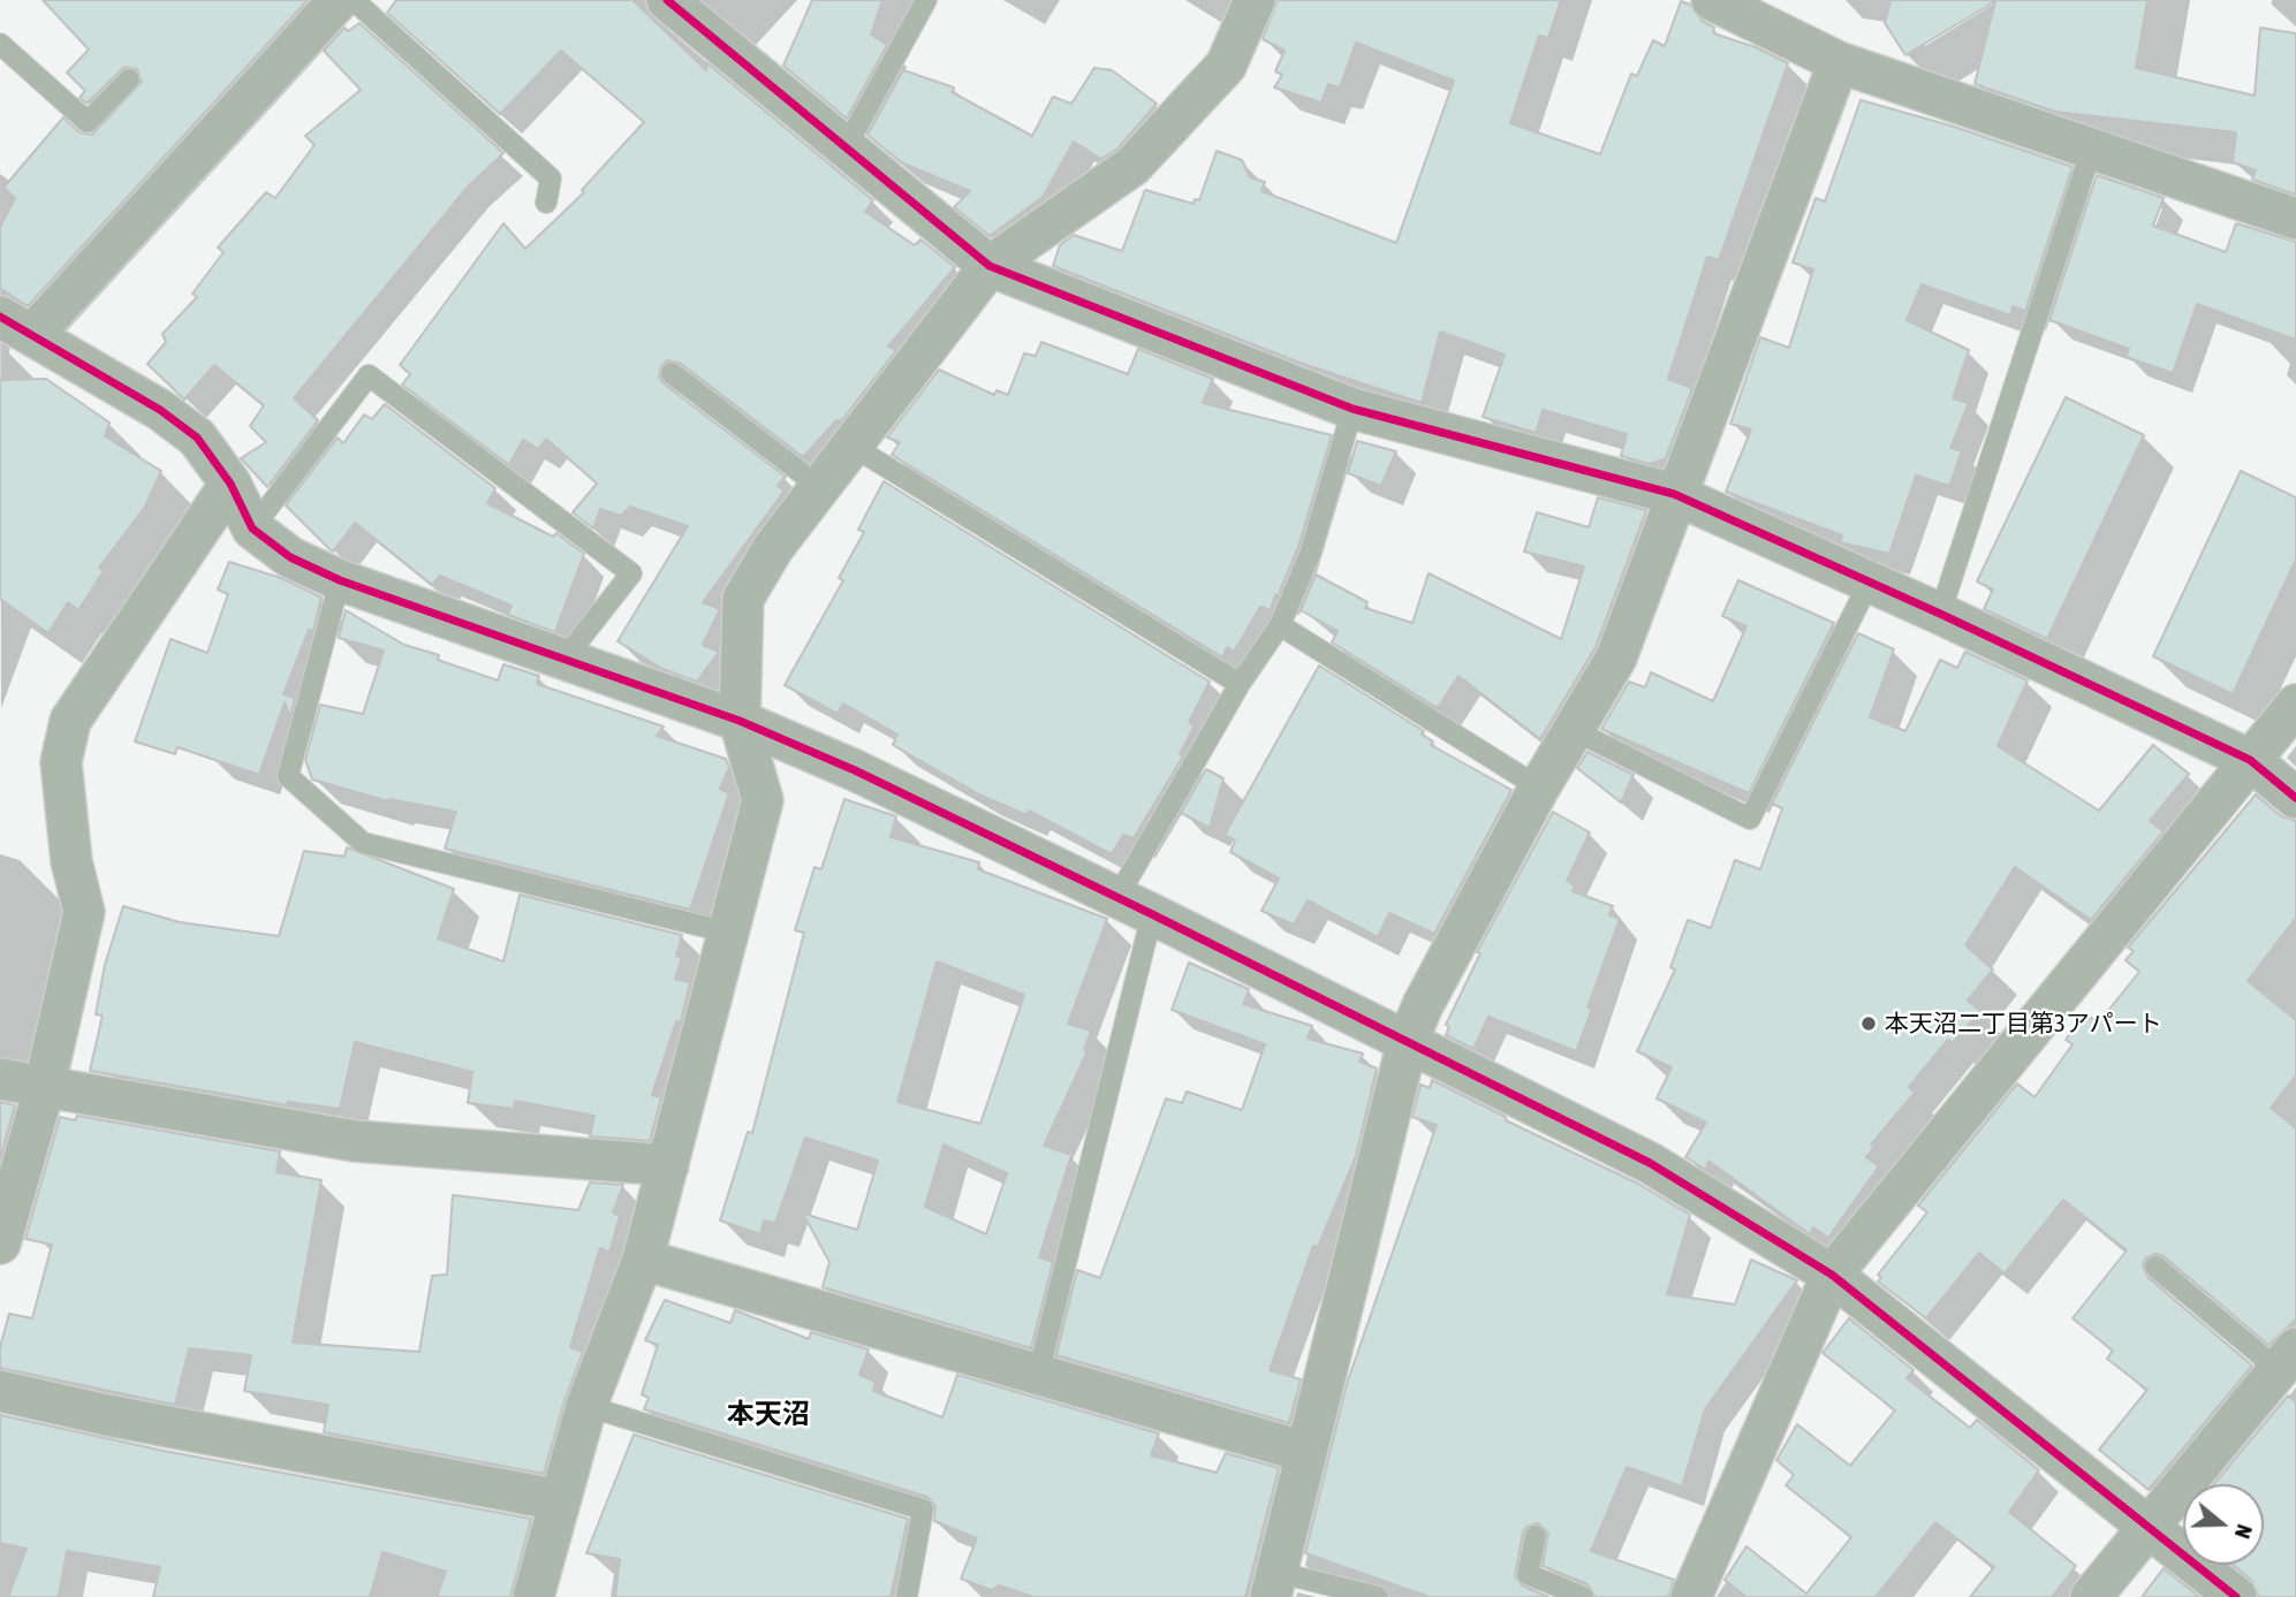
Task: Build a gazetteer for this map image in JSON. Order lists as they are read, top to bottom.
{
  "districts": ["本天沼"],
  "places": ["本天沼二丁目第3アパート"],
  "north": "right"
}
